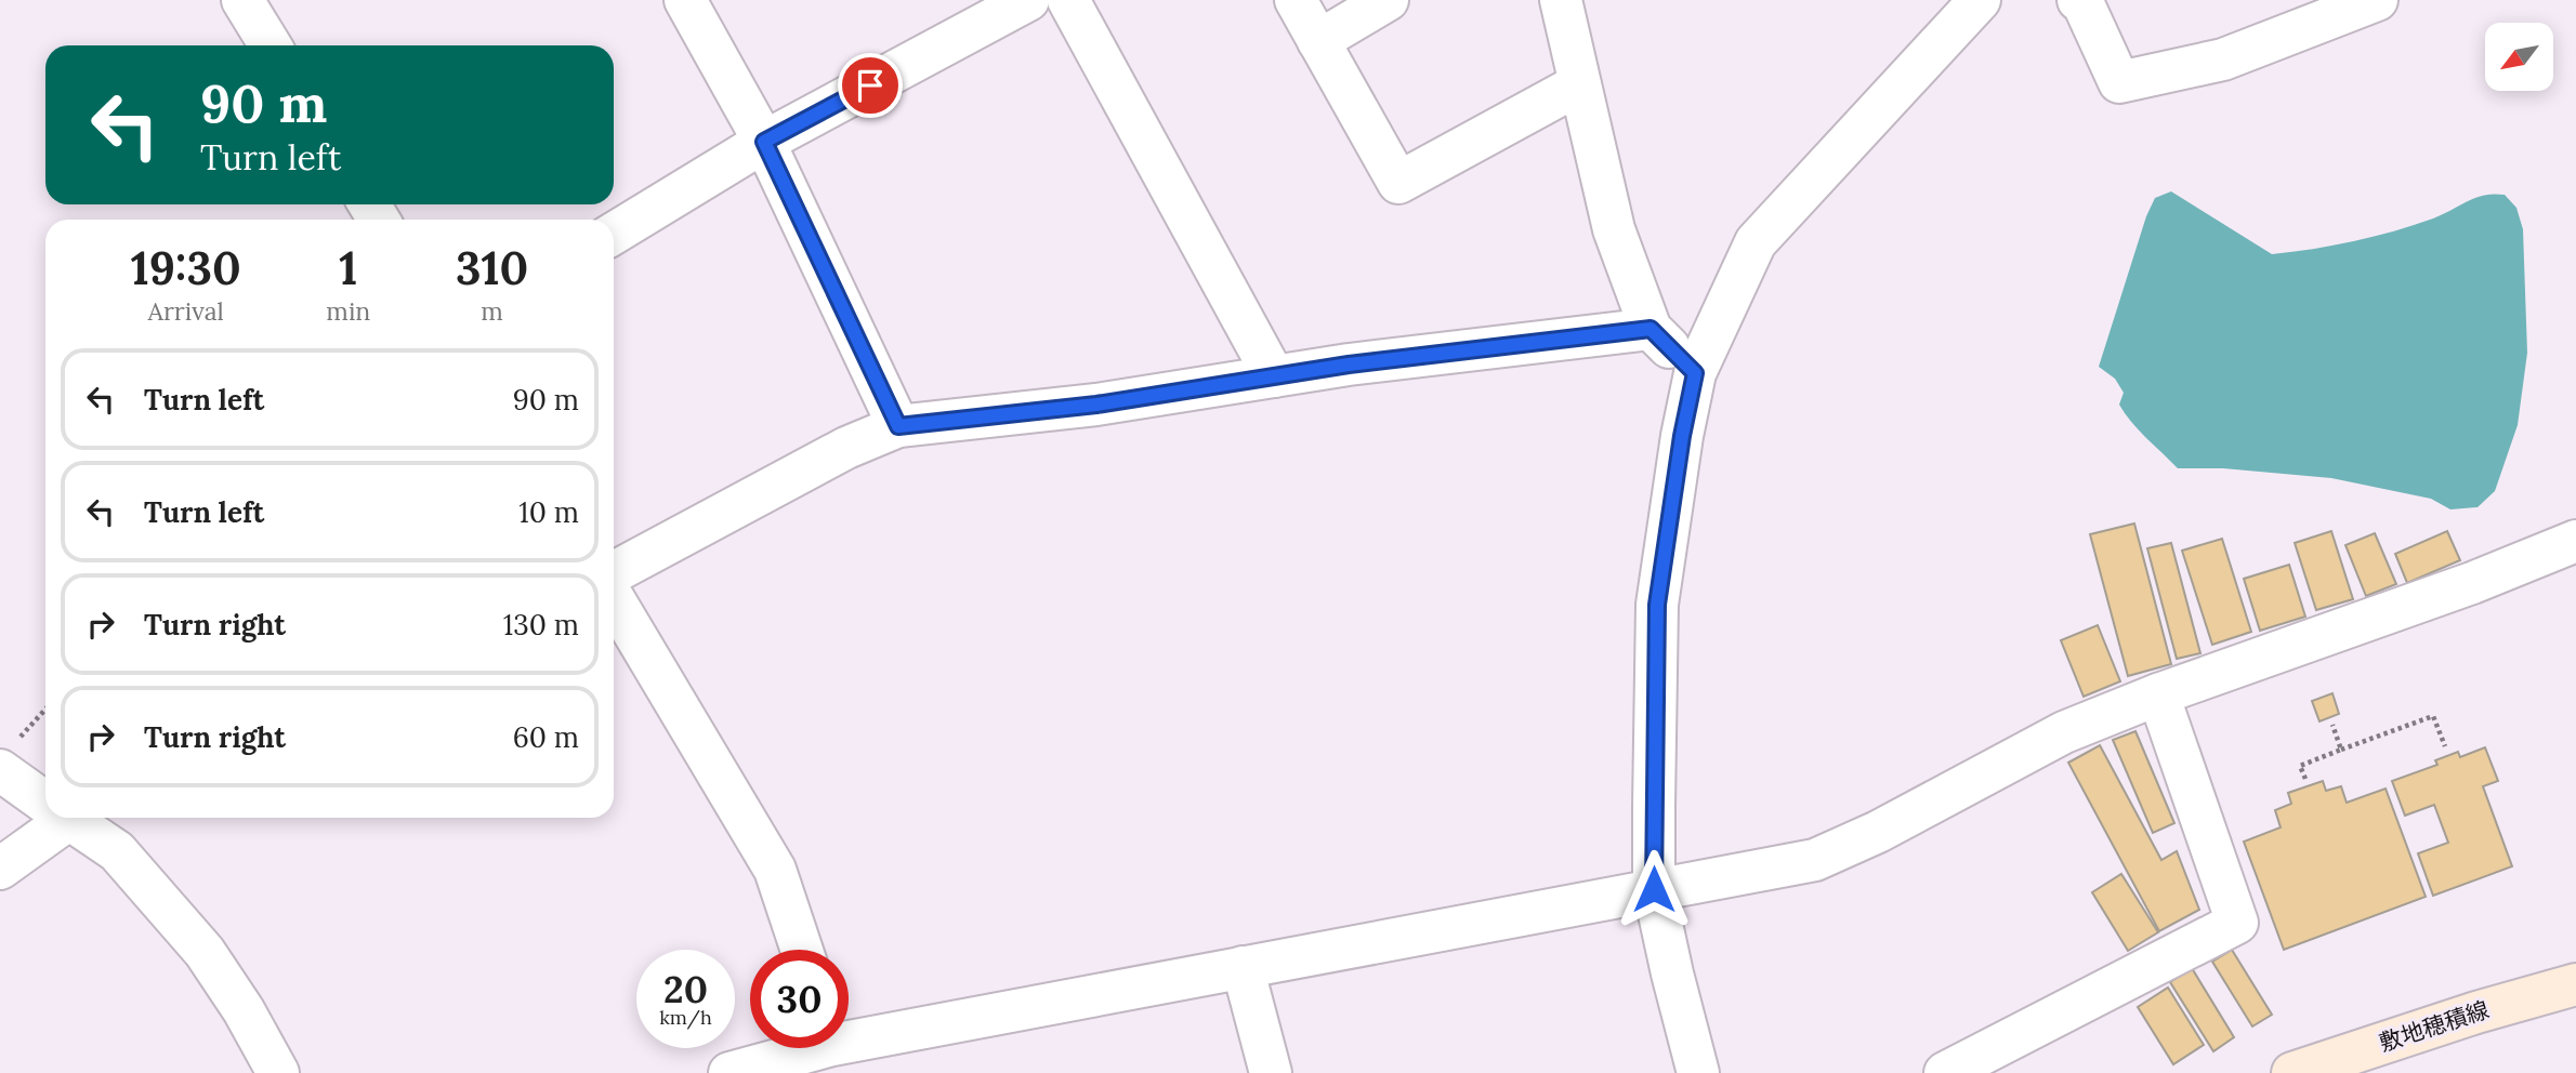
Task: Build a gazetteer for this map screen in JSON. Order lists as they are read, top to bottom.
{
  "streets": {
    "main road": ["敷地穂積線"]
  },
  "north": "bottom left",
  "page": {
    "turn": ["90 m", "Turn left"],
    "eta": [
      "19:30",
      "Arrival",
      "1",
      "min",
      "310",
      "m"
    ],
    "list": [
      {
        "name": "Turn left",
        "value": "90 m"
      },
      {
        "name": "Turn left",
        "value": "10 m"
      },
      {
        "name": "Turn right",
        "value": "130 m"
      },
      {
        "name": "Turn right",
        "value": "60 m"
      }
    ],
    "speed": "20 km/h",
    "limit": "30"
  }
}
